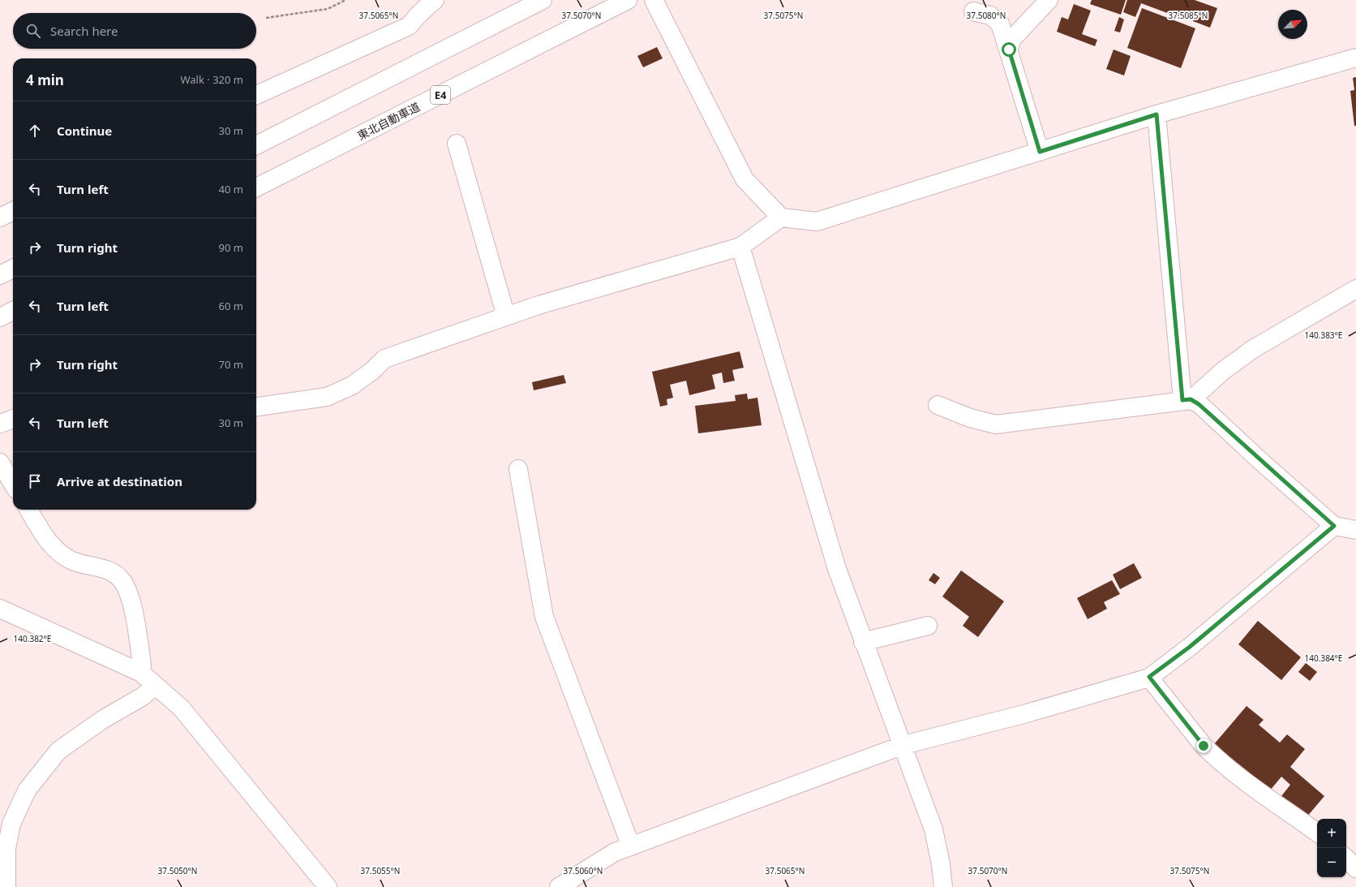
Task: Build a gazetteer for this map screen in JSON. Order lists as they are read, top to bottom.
{
  "streets": {
    "main road": ["E4", "東北自動車道"]
  },
  "north": "top right",
  "page": {
    "search": "Search here",
    "heading": ["4 min", "Walk · 320 m"],
    "list": [
      ["Continue", "30 m"],
      ["Turn left", "40 m"],
      ["Turn right", "90 m"],
      ["Turn left", "60 m"],
      ["Turn right", "70 m"],
      ["Turn left", "30 m"],
      "Arrive at destination"
    ],
    "map_buttons": ["+", "−"]
  },
  "coordinates": [
    "37.5065°N",
    "37.5070°N",
    "37.5075°N",
    "37.5080°N",
    "37.5085°N",
    "140.383°E",
    "140.382°E",
    "140.384°E",
    "37.5050°N",
    "37.5055°N",
    "37.5060°N"
  ]
}
